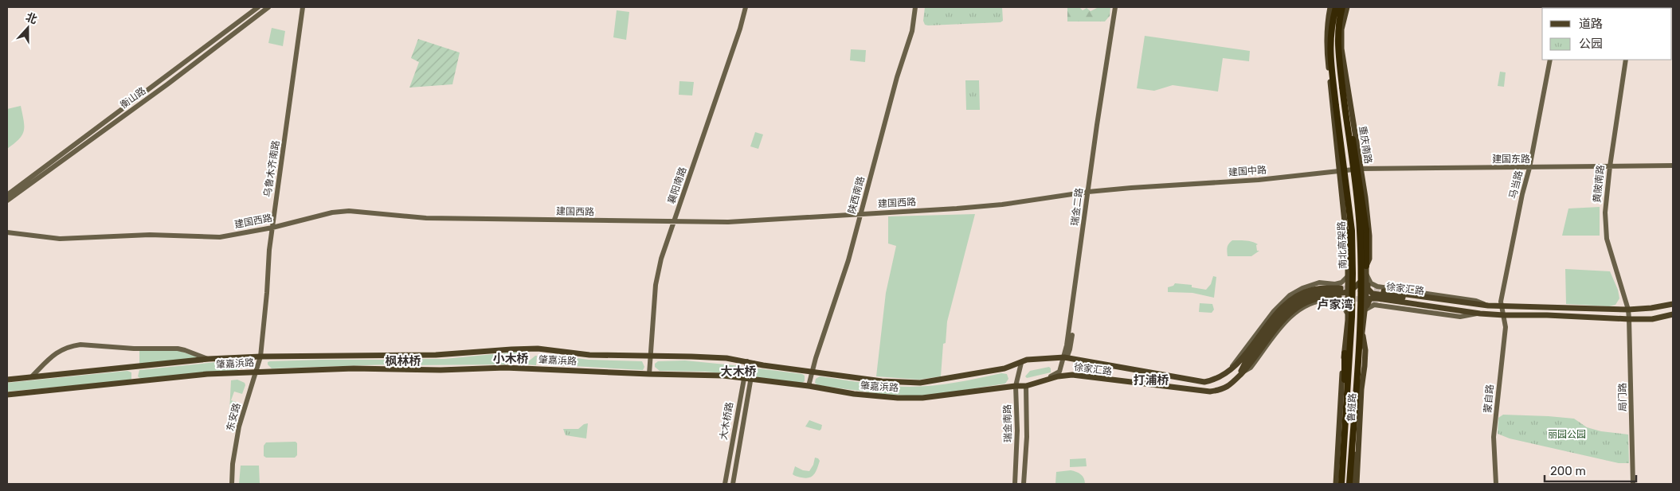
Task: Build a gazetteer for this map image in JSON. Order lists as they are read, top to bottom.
{
  "streets": {
    "highway": ["南北高架路"],
    "main road": [
      "重庆南路",
      "徐家汇路",
      "肇嘉浜路",
      "鲁班路"
    ],
    "street": [
      "衡山路",
      "建国东路",
      "乌鲁木齐南路",
      "建国中路",
      "黄陂南路",
      "马当路",
      "襄阳南路",
      "陕西南路",
      "建国西路",
      "瑞金二路",
      "局门路",
      "蒙自路",
      "东安路",
      "大木桥路",
      "瑞金南路"
    ]
  },
  "crossings": [
    ["重庆南路", "建国东路"],
    ["重庆南路", "建国中路"],
    ["重庆南路", "徐家汇路"],
    ["重庆南路", "鲁班路"],
    ["建国东路", "建国中路"],
    ["建国东路", "黄陂南路"],
    ["建国东路", "马当路"],
    ["乌鲁木齐南路", "建国西路"],
    ["乌鲁木齐南路", "肇嘉浜路"],
    ["乌鲁木齐南路", "东安路"],
    ["建国中路", "建国西路"],
    ["黄陂南路", "徐家汇路"],
    ["黄陂南路", "局门路"],
    ["马当路", "徐家汇路"],
    ["马当路", "蒙自路"],
    ["襄阳南路", "建国西路"],
    ["襄阳南路", "肇嘉浜路"],
    ["陕西南路", "建国西路"],
    ["陕西南路", "肇嘉浜路"],
    ["建国西路", "瑞金二路"],
    ["瑞金二路", "徐家汇路"],
    ["瑞金二路", "肇嘉浜路"],
    ["南北高架路", "鲁班路"],
    ["徐家汇路", "肇嘉浜路"],
    ["徐家汇路", "局门路"],
    ["徐家汇路", "蒙自路"],
    ["徐家汇路", "鲁班路"],
    ["肇嘉浜路", "东安路"],
    ["肇嘉浜路", "大木桥路"],
    ["肇嘉浜路", "瑞金南路"]
  ],
  "districts": [
    "卢家湾",
    "小木桥",
    "枫林桥",
    "大木桥",
    "打浦桥"
  ],
  "parks": ["丽园公园"],
  "legend": ["道路", "公园"],
  "scale_bar": "200 m",
  "north": "top"
}
